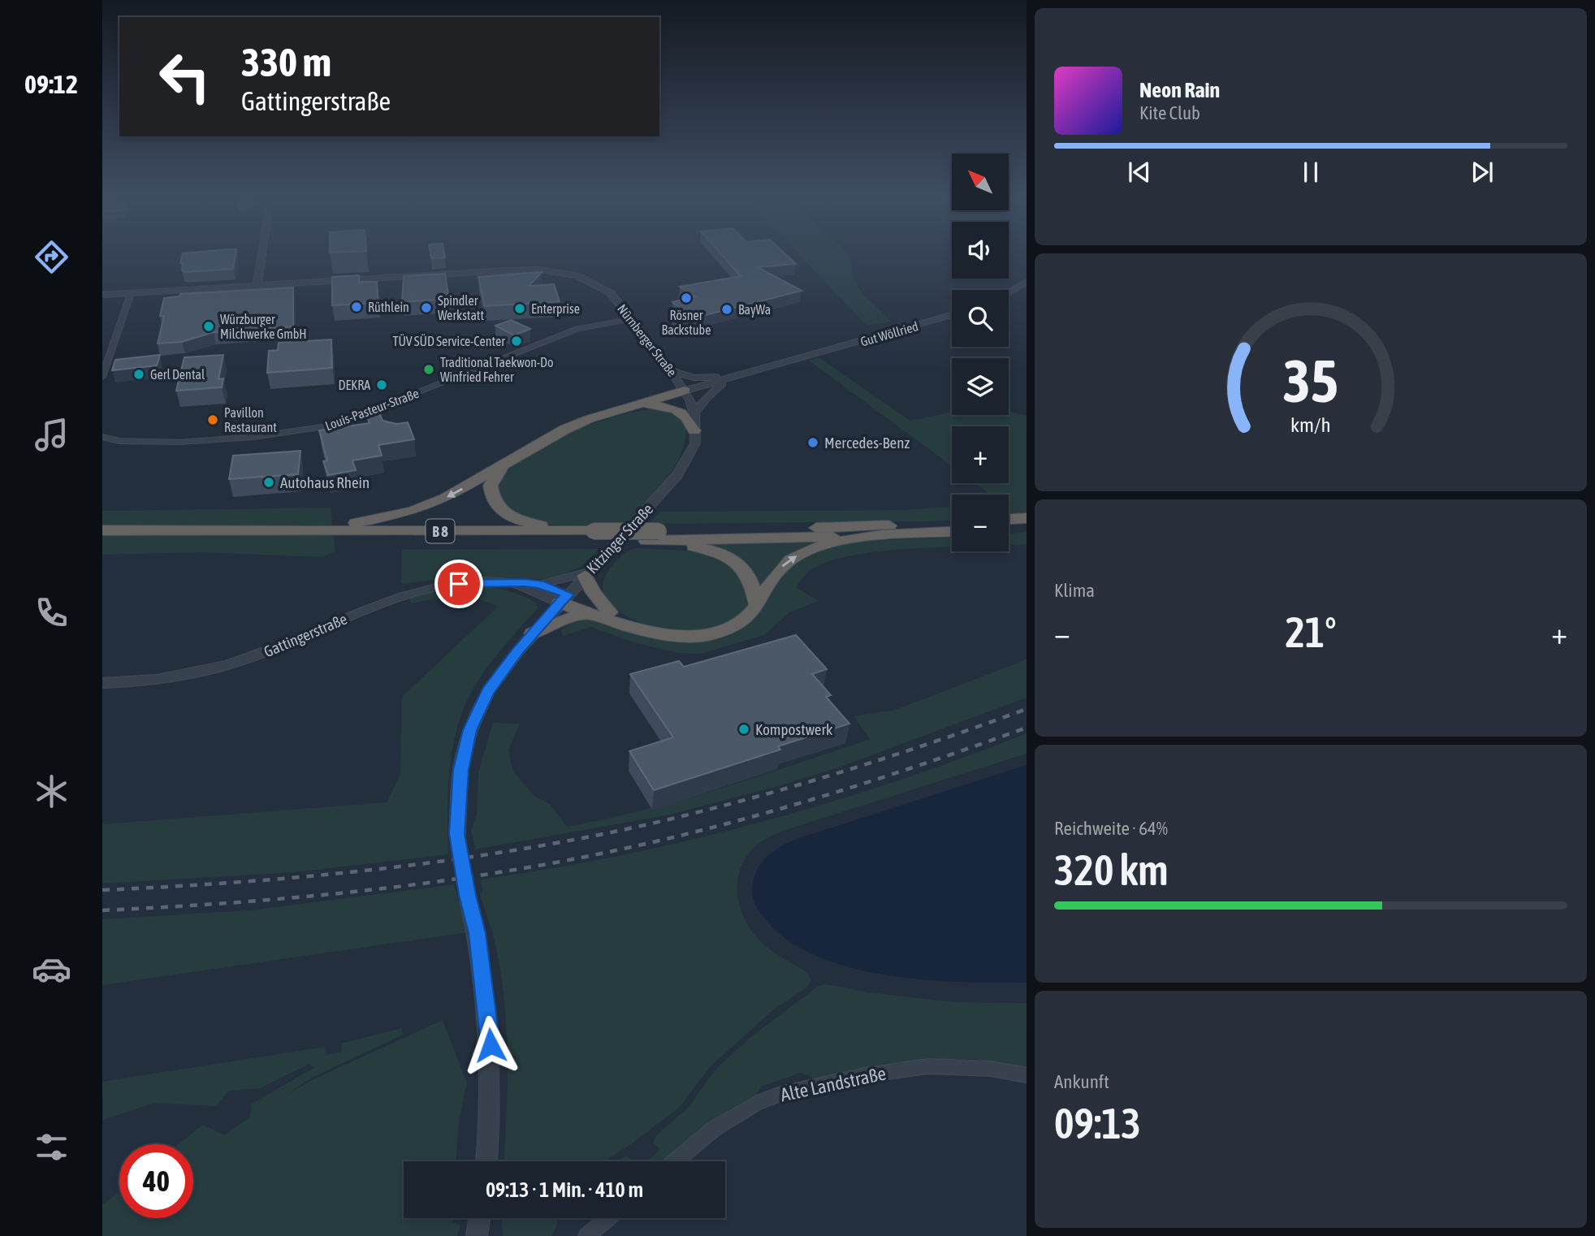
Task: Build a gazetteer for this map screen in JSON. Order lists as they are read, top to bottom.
{
  "streets": {
    "highway": ["B 8"],
    "street": [
      "Gut Wöllried",
      "Nürnberger Straße",
      "Louis-Pasteur-Straße",
      "Kitzinger Straße",
      "Gattingerstraße",
      "Alte Landstraße"
    ]
  },
  "crossings": [
    ["Nürnberger Straße", "Louis-Pasteur-Straße"],
    ["Nürnberger Straße", "Kitzinger Straße"],
    ["Kitzinger Straße", "Gattingerstraße"]
  ],
  "places": [
    "Rösner Backstube",
    "Rüthlein",
    "Spindler Werkstatt",
    "Enterprise",
    "BayWa",
    "Würzburger Milchwerke GmbH",
    "TÜV SÜD Service-Center",
    "Traditional Taekwon-Do Winfried Fehrer",
    "Gerl Dental",
    "DEKRA",
    "Pavillon Restaurant",
    "Mercedes-Benz",
    "Autohaus Rhein",
    "Kompostwerk"
  ],
  "north": "top left",
  "page": {
    "tabs": "09:12",
    "turn": ["330 m", "Gattingerstraße"],
    "song": ["Neon Rain", "Kite Club"],
    "map_buttons": ["+", "−"],
    "tile": [
      "Klima",
      ["Reichweite · 64%", "320 km"],
      ["Ankunft", "09:13"]
    ],
    "heat": ["−", "21°", "+"],
    "limit": "40",
    "trip": "09:13 · 1 Min. · 410 m",
    "gauge": ["35", "km/h"]
  }
}
